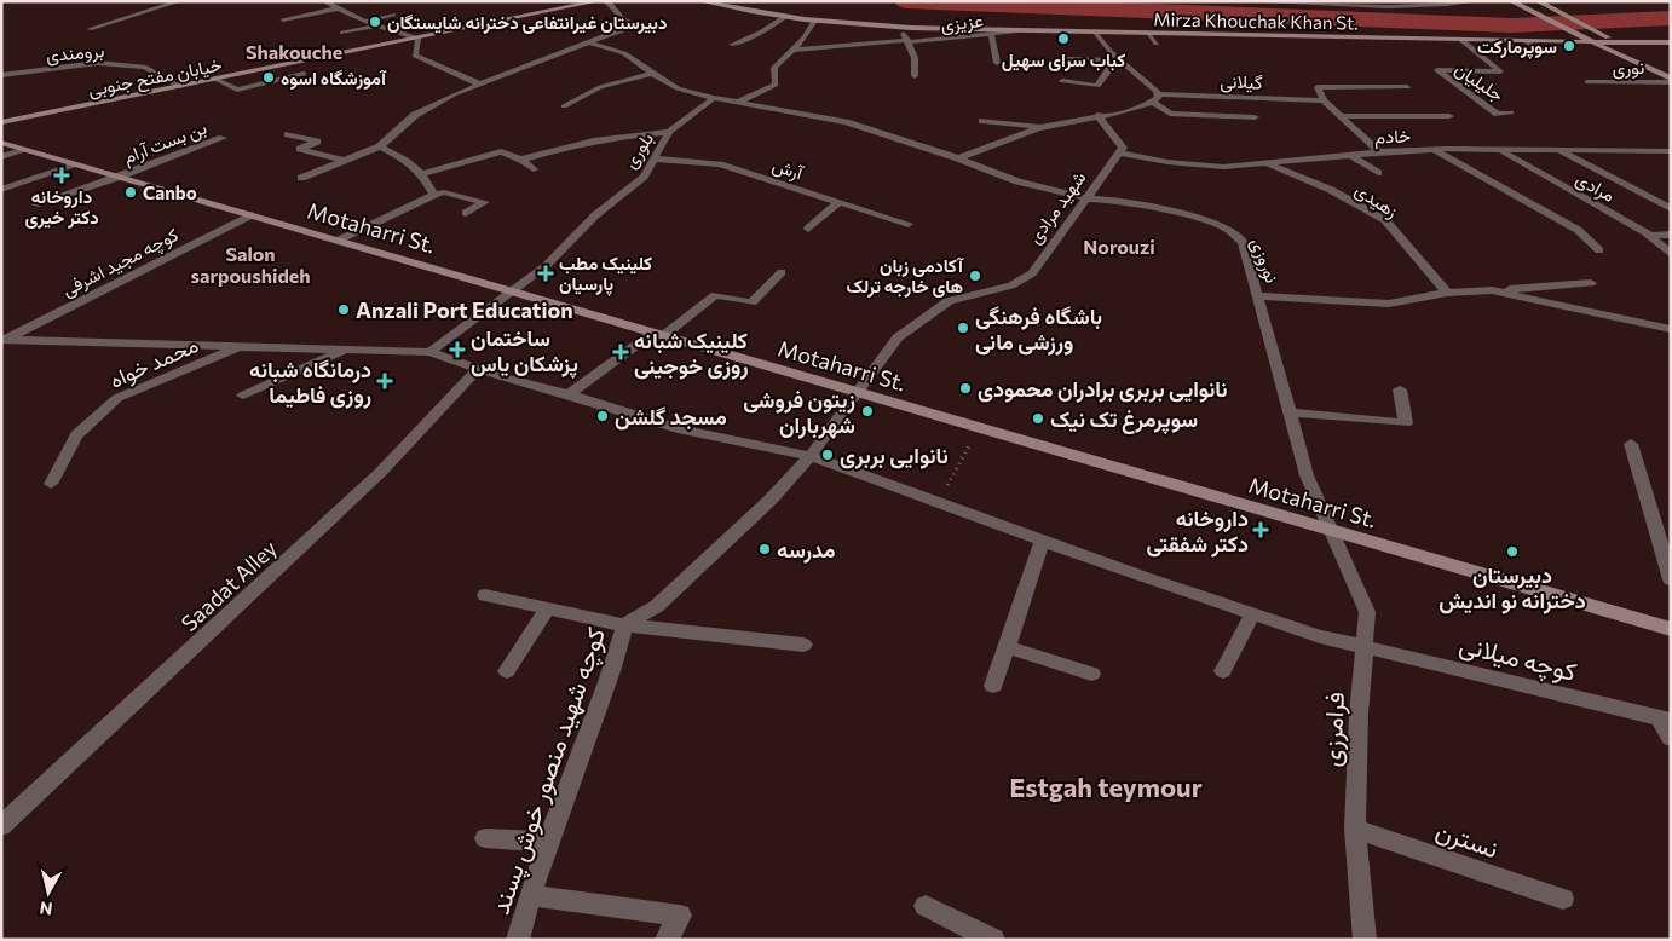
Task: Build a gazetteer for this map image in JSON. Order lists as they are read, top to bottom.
{
  "streets": {
    "main road": ["Mirza Khouchak Khan St.", "خیابان مفتح جنوبی", "Motaharri St."],
    "street": [
      "عزیزی",
      "نوری",
      "گیلانی",
      "جلیلیان",
      "خادم",
      "بن بست آرام",
      "بلوری",
      "آرش",
      "مرادی",
      "زهیدی",
      "شهید مرادی",
      "نوروزی",
      "کوچه مجید اشرفی",
      "محمد خواه",
      "Saadat Alley",
      "کوچه میلانی",
      "فرامرزی",
      "کوچه شهید منصور خوش پسند",
      "نسترن"
    ],
    "lane": ["برومندی"]
  },
  "crossings": [
    ["Mirza Khouchak Khan St.", "عزیزی"],
    ["Mirza Khouchak Khan St.", "جلیلیان"],
    ["برومندی", "خیابان مفتح جنوبی"],
    ["خادم", "مرادی"],
    ["خادم", "زهیدی"],
    ["خادم", "شهید مرادی"],
    ["بن بست آرام", "Motaharri St."],
    ["بلوری", "آرش"],
    ["بلوری", "Motaharri St."],
    ["بلوری", "نوروزی"],
    ["بلوری", "کوچه میلانی"],
    ["شهید مرادی", "Motaharri St."],
    ["شهید مرادی", "نوروزی"],
    ["شهید مرادی", "کوچه شهید منصور خوش پسند"],
    ["Motaharri St.", "نوروزی"],
    ["Motaharri St.", "کوچه مجید اشرفی"],
    ["Motaharri St.", "فرامرزی"],
    ["Motaharri St.", "کوچه شهید منصور خوش پسند"],
    ["نوروزی", "فرامرزی"],
    ["کوچه مجید اشرفی", "کوچه میلانی"],
    ["محمد خواه", "کوچه میلانی"],
    ["Saadat Alley", "کوچه میلانی"],
    ["کوچه میلانی", "فرامرزی"],
    ["کوچه میلانی", "کوچه شهید منصور خوش پسند"],
    ["فرامرزی", "نسترن"]
  ],
  "districts": [
    "Shakouche",
    "Norouzi",
    "Salon sarpoushideh",
    "Estgah teymour"
  ],
  "places": {
    "other": [
      "دبیرستان غیرانتفاعی دخترانه شایستگان",
      "کباب سرای سهیل",
      "سوپرمارکت",
      "آموزشگاه اسوه",
      "Canbo",
      "آکادمی زبان های خارجه ترلک",
      "Anzali Port Education",
      "باشگاه فرهنگی ورزشی مانی",
      "نانوایی بربری برادران محمودی",
      "زیتون فروشی شهرباران",
      "مسجد گلشن",
      "سوپرمرغ تک نیک",
      "نانوایی بربری",
      "مدرسه",
      "دبیرستان دخترانه نو اندیش"
    ],
    "health": [
      "داروخانه دکتر خیری",
      "کلینیک مطب پارسیان",
      "ساختمان پزشکان یاس",
      "کلینیک شبانه روزی خوجینی",
      "درمانگاه شبانه روزی فاطیما",
      "داروخانه دکتر شفقتی"
    ]
  },
  "north": "bottom"
}
